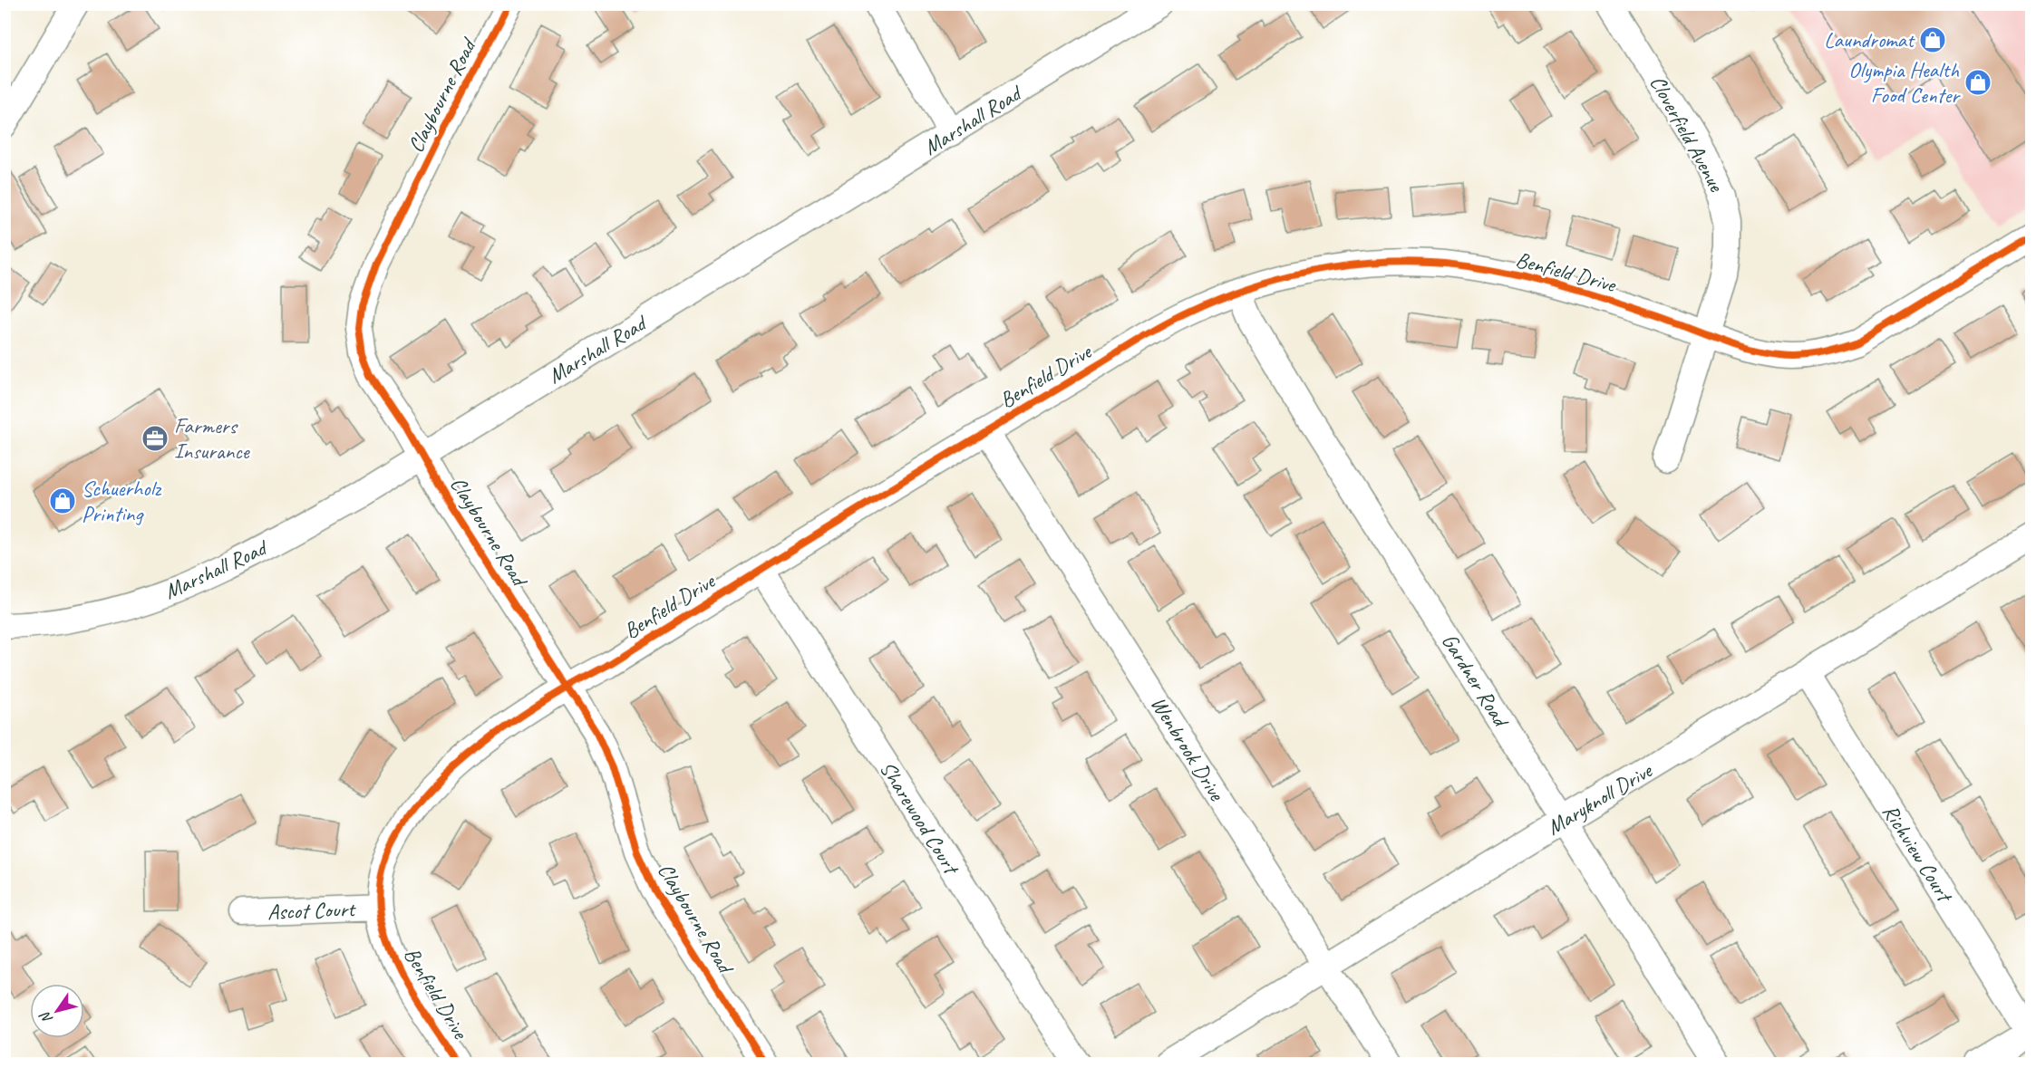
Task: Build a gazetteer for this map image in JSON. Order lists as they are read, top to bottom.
{
  "streets": {
    "street": [
      "Claybourne Road",
      "Marshall Road",
      "Cloverfield Avenue",
      "Benfield Drive",
      "Gardner Road",
      "Wenbrook Drive",
      "Maryknoll Drive",
      "Sharewood Court",
      "Richview Court",
      "Ascot Court"
    ]
  },
  "crossings": [
    ["Claybourne Road", "Marshall Road"],
    ["Claybourne Road", "Benfield Drive"],
    ["Cloverfield Avenue", "Benfield Drive"],
    ["Benfield Drive", "Gardner Road"],
    ["Benfield Drive", "Wenbrook Drive"],
    ["Benfield Drive", "Sharewood Court"],
    ["Benfield Drive", "Ascot Court"],
    ["Gardner Road", "Maryknoll Drive"],
    ["Wenbrook Drive", "Maryknoll Drive"],
    ["Maryknoll Drive", "Richview Court"]
  ],
  "places": {
    "shop": ["Laundromat", "Olympia Health Food Center", "Schuerholz Printing"],
    "office": ["Farmers Insurance"]
  },
  "north": "bottom left"
}
